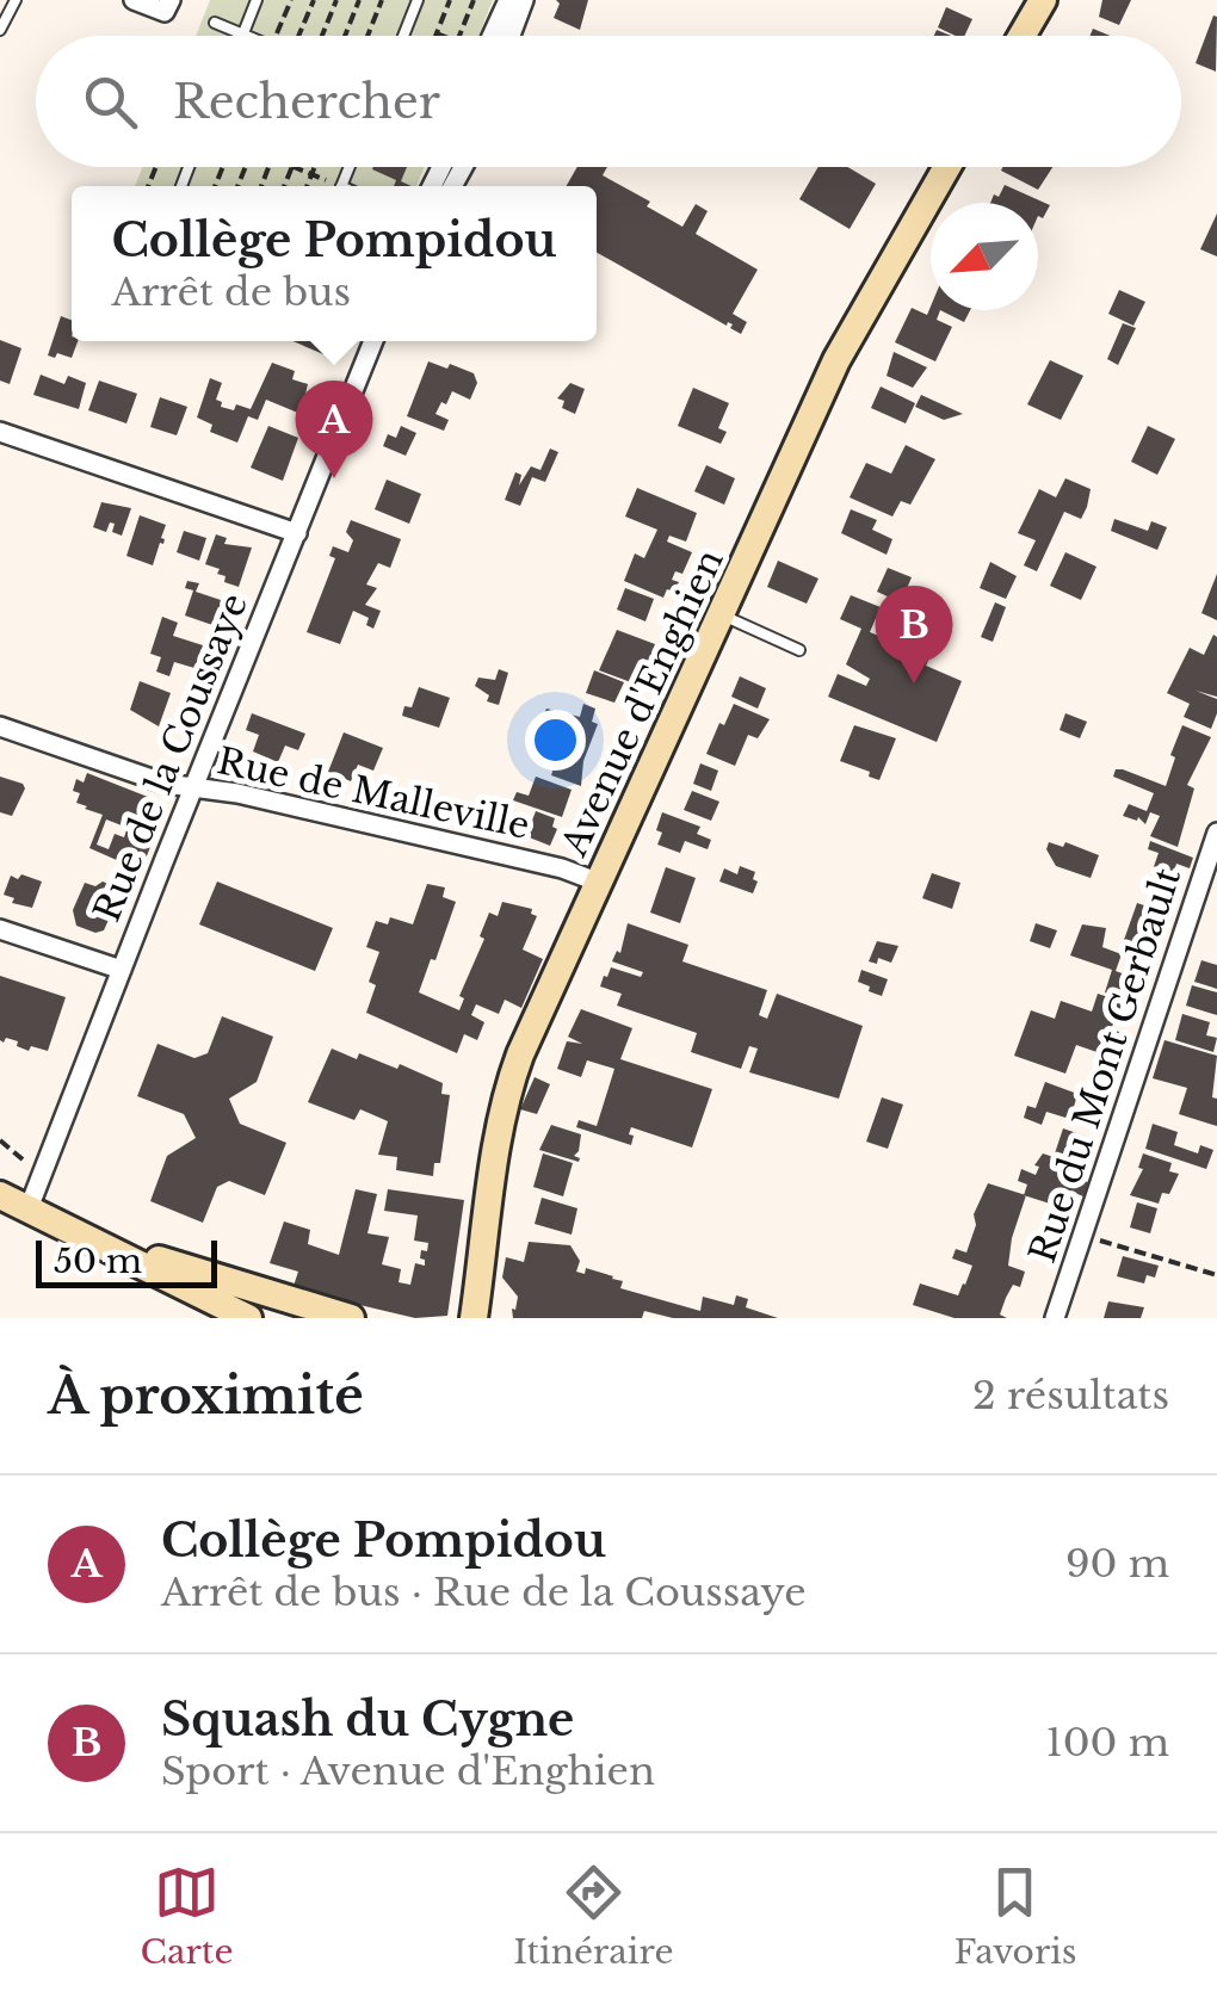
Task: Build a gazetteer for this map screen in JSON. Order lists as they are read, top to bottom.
{
  "streets": {
    "main road": ["Avenue d'Enghien"],
    "street": ["Rue de la Coussaye", "Rue de Malleville", "Rue du Mont Gerbault"]
  },
  "crossings": [
    ["Avenue d'Enghien", "Rue de Malleville"],
    ["Rue de la Coussaye", "Rue de Malleville"]
  ],
  "scale_bar": "50 m",
  "north": "bottom left",
  "page": {
    "search": "Rechercher",
    "popup": ["Collège Pompidou", "Arrêt de bus"],
    "pins": ["A", "B"],
    "scale": "50 m",
    "heading": ["À proximité", "2 résultats"],
    "list": [
      {
        "mark": "A",
        "name": "Collège Pompidou",
        "note": "Arrêt de bus · Rue de la Coussaye",
        "value": "90 m"
      },
      {
        "mark": "B",
        "name": "Squash du Cygne",
        "note": "Sport · Avenue d'Enghien",
        "value": "100 m"
      }
    ],
    "nav": ["Carte", "Itinéraire", "Favoris"]
  }
}
